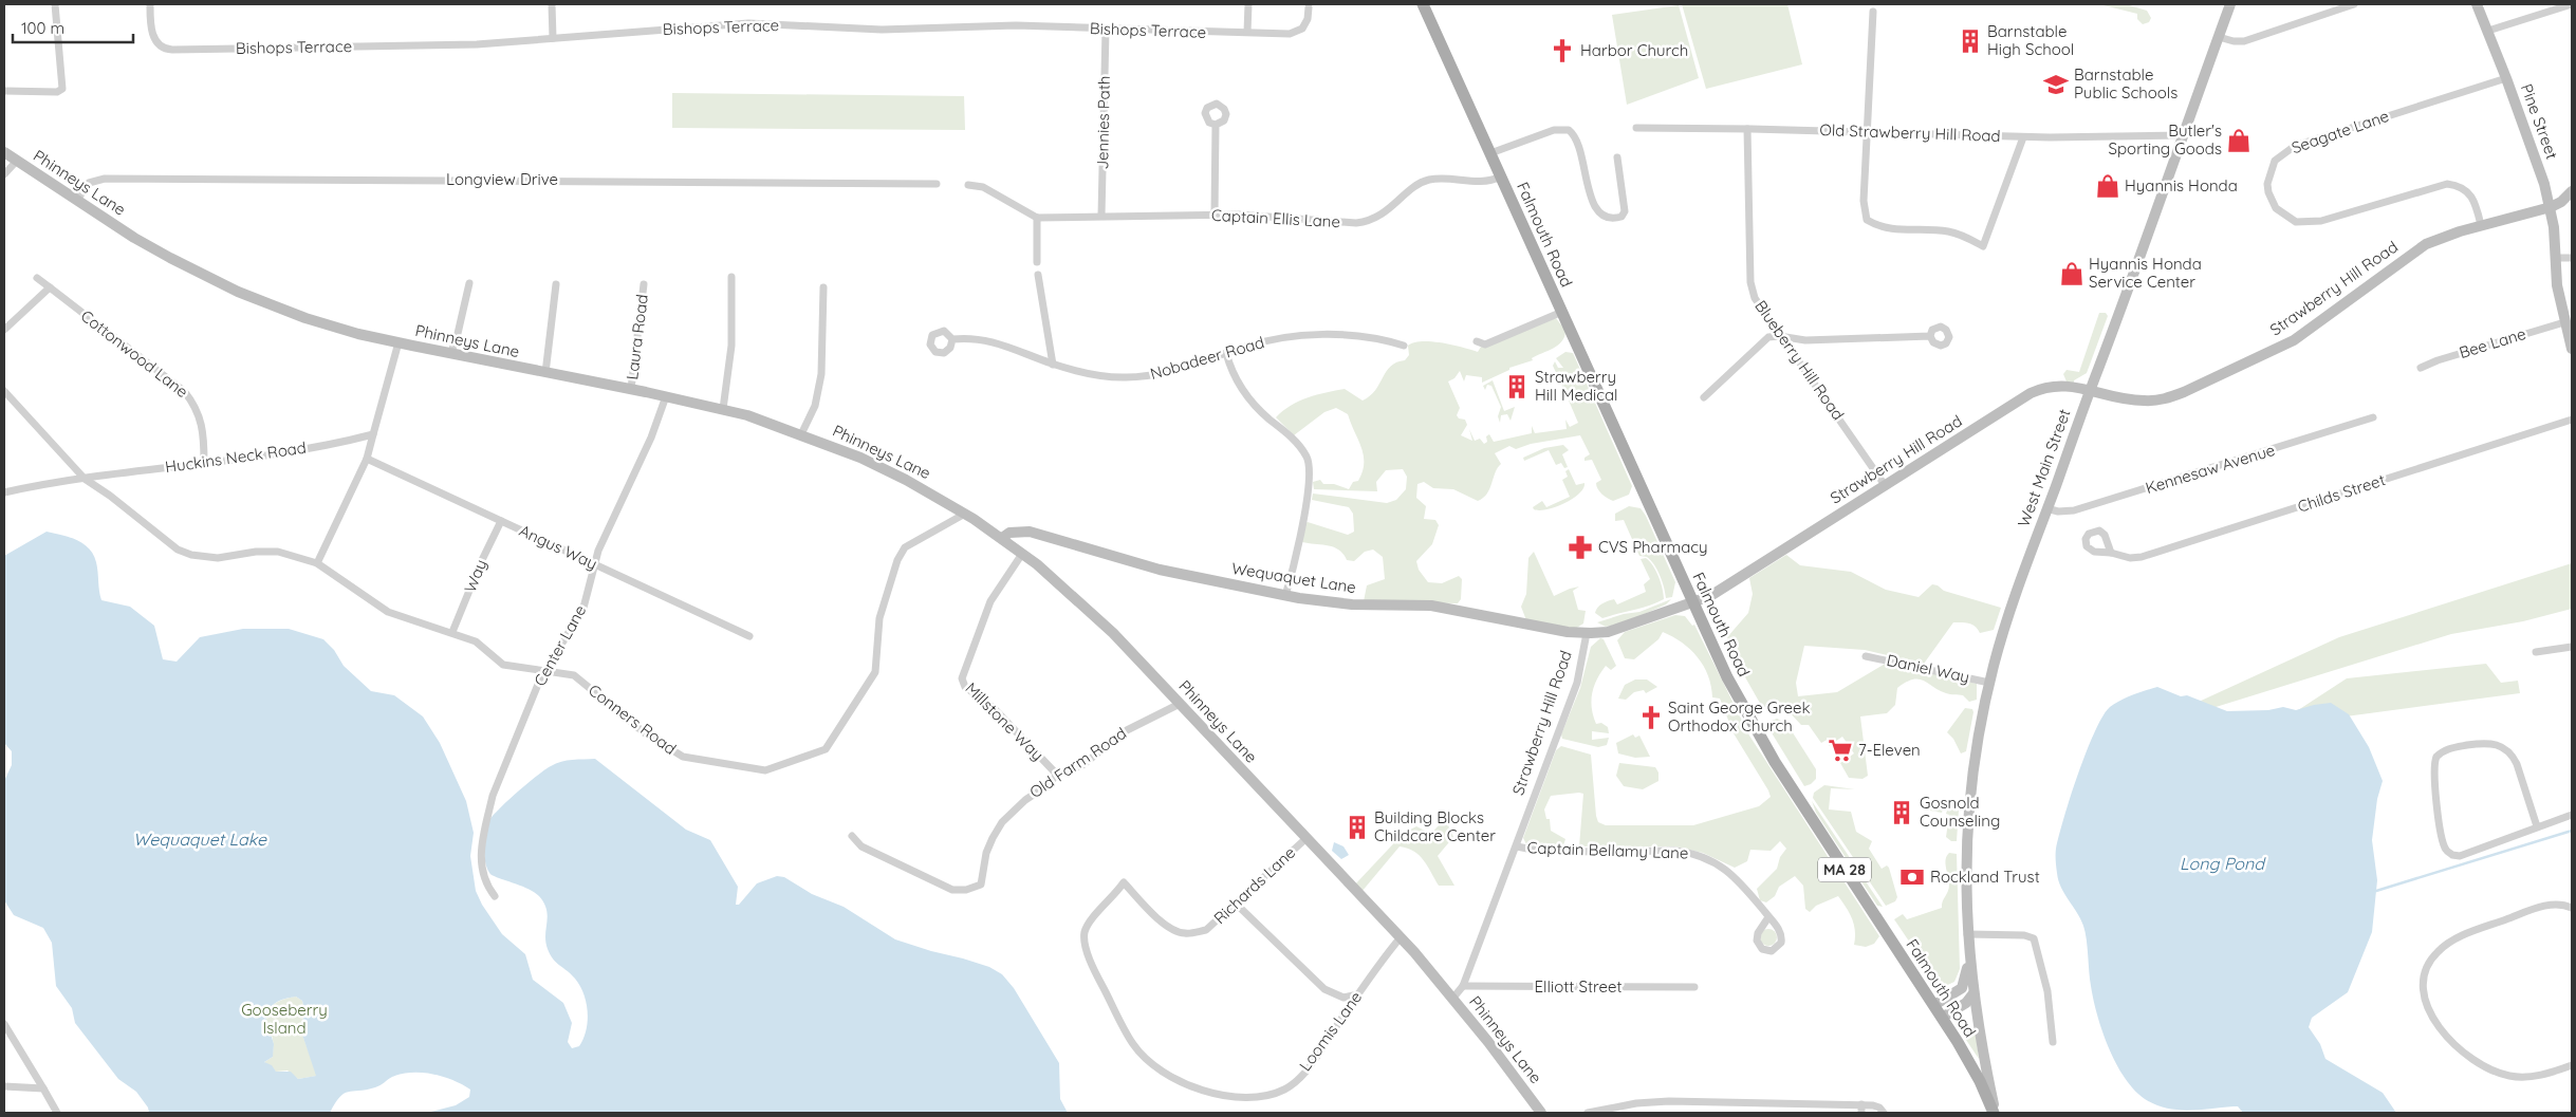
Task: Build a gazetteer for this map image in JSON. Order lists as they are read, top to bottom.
{
  "streets": {
    "main road": [
      "Pine Street",
      "Phinneys Lane",
      "Falmouth Road",
      "Strawberry Hill Road",
      "West Main Street",
      "Wequaquet Lane",
      "MA 28"
    ],
    "street": [
      "Bishops Terrace",
      "Jennies Path",
      "Seagate Lane",
      "Old Strawberry Hill Road",
      "Longview Drive",
      "Captain Ellis Lane",
      "Laura Road",
      "Bee Lane",
      "Cottonwood Lane",
      "Nobadeer Road",
      "Blueberry Hill Road",
      "Huckins Neck Road",
      "Kennesaw Avenue",
      "Childs Street",
      "Angus Way",
      "Way",
      "Center Lane",
      "Daniel Way",
      "Conners Road",
      "Millstone Way",
      "Old Farm Road",
      "Captain Bellamy Lane",
      "Richards Lane",
      "Elliott Street",
      "Loomis Lane"
    ]
  },
  "crossings": [
    ["Bishops Terrace", "Jennies Path"],
    ["Pine Street", "Seagate Lane"],
    ["Pine Street", "Strawberry Hill Road"],
    ["Pine Street", "Bee Lane"],
    ["Jennies Path", "Captain Ellis Lane"],
    ["Seagate Lane", "Strawberry Hill Road"],
    ["Old Strawberry Hill Road", "Blueberry Hill Road"],
    ["Old Strawberry Hill Road", "West Main Street"],
    ["Longview Drive", "Phinneys Lane"],
    ["Phinneys Lane", "Strawberry Hill Road"],
    ["Phinneys Lane", "Laura Road"],
    ["Phinneys Lane", "Wequaquet Lane"],
    ["Phinneys Lane", "Center Lane"],
    ["Phinneys Lane", "Conners Road"],
    ["Phinneys Lane", "Millstone Way"],
    ["Phinneys Lane", "Old Farm Road"],
    ["Phinneys Lane", "Richards Lane"],
    ["Phinneys Lane", "Loomis Lane"],
    ["Captain Ellis Lane", "Falmouth Road"],
    ["Falmouth Road", "Strawberry Hill Road"],
    ["Falmouth Road", "West Main Street"],
    ["Strawberry Hill Road", "Blueberry Hill Road"],
    ["Strawberry Hill Road", "West Main Street"],
    ["Strawberry Hill Road", "Wequaquet Lane"],
    ["Strawberry Hill Road", "Captain Bellamy Lane"],
    ["Strawberry Hill Road", "Elliott Street"],
    ["Cottonwood Lane", "Huckins Neck Road"],
    ["Huckins Neck Road", "Conners Road"],
    ["West Main Street", "Kennesaw Avenue"],
    ["West Main Street", "Daniel Way"],
    ["Angus Way", "Way"],
    ["Angus Way", "Center Lane"],
    ["Way", "Conners Road"],
    ["Center Lane", "Conners Road"],
    ["Millstone Way", "Old Farm Road"],
    ["Richards Lane", "Loomis Lane"]
  ],
  "water": ["Wequaquet Lake", "Long Pond"],
  "parks": ["Gooseberry Island"],
  "places": {
    "building": [
      "Barnstable High School",
      "Strawberry Hill Medical",
      "Gosnold Counseling",
      "Building Blocks Childcare Center"
    ],
    "church": ["Harbor Church", "Saint George Greek Orthodox Church"],
    "school or university": ["Barnstable Public Schools"],
    "shop": ["Butler's Sporting Goods", "Hyannis Honda", "Hyannis Honda Service Center"],
    "pharmacy": ["CVS Pharmacy"],
    "supermarket": ["7-Eleven"],
    "bank": ["Rockland Trust"]
  },
  "scale_bar": "100 m"
}
